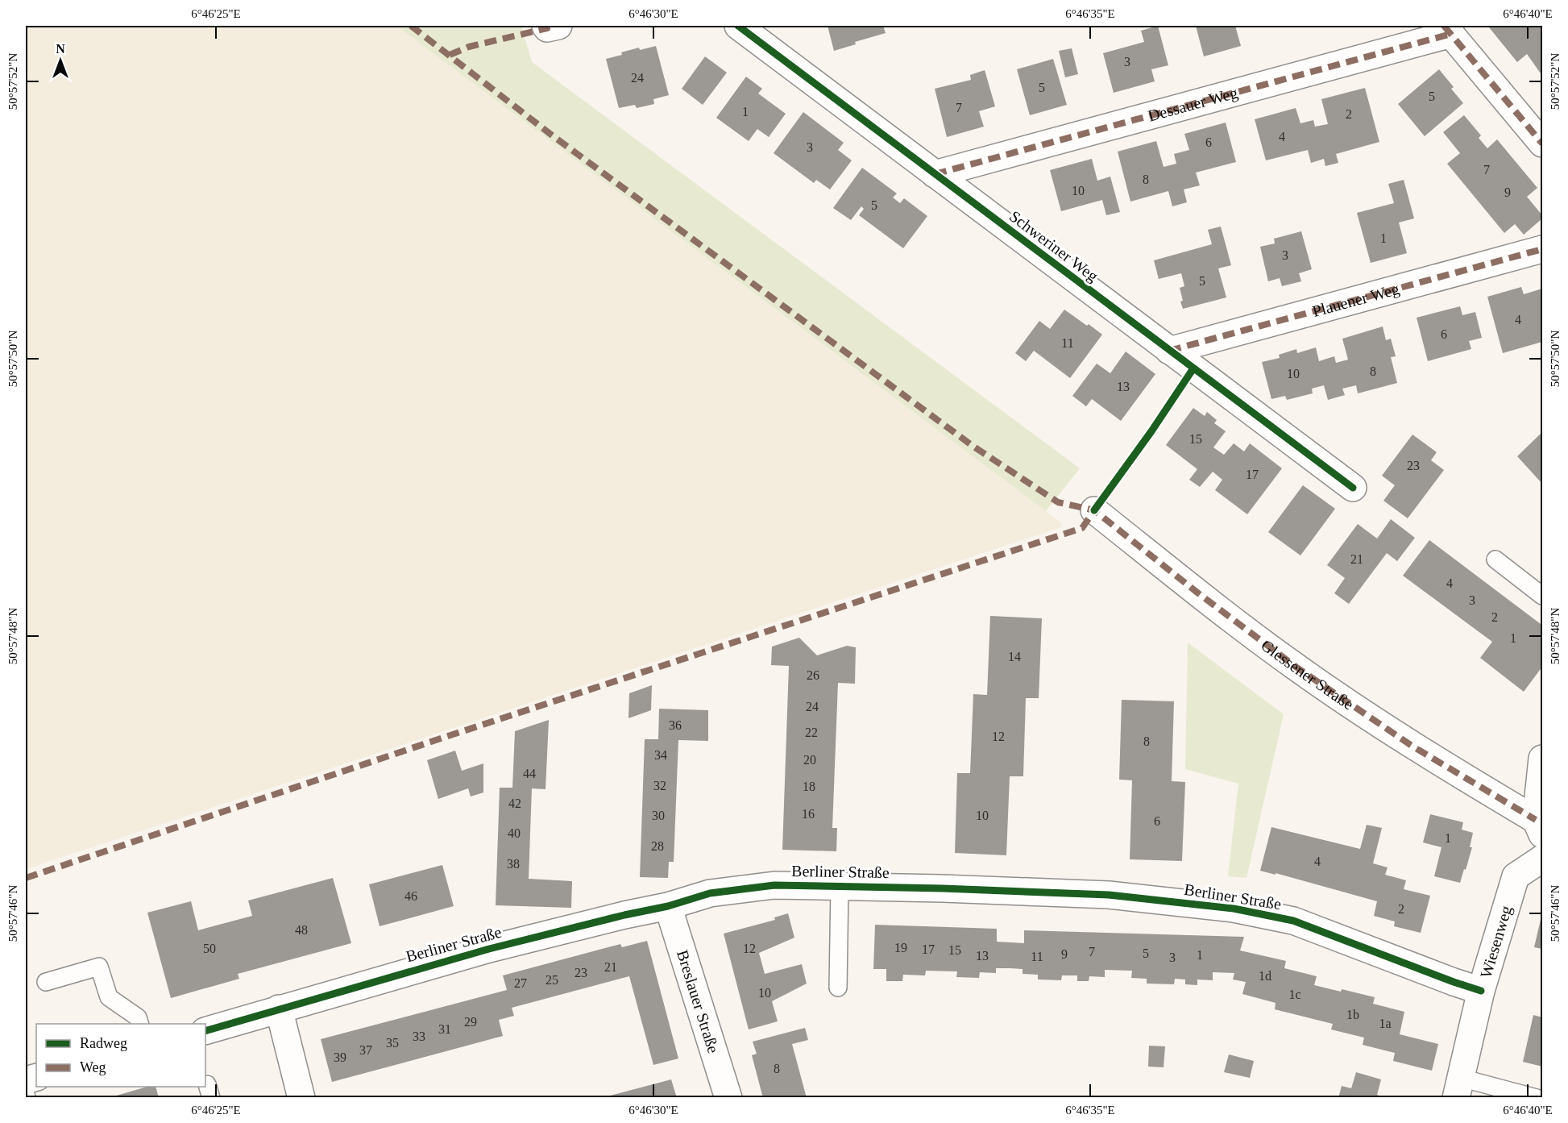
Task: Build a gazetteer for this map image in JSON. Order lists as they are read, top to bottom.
{
  "streets": {
    "street": [
      "Dessauer Weg",
      "Schweriner Weg",
      "Plauener Weg",
      "Glessener Straße",
      "Berliner Straße",
      "Wiesenweg",
      "Breslauer Straße"
    ]
  },
  "crossings": [
    ["Dessauer Weg", "Schweriner Weg"],
    ["Schweriner Weg", "Plauener Weg"],
    ["Berliner Straße", "Wiesenweg"],
    ["Berliner Straße", "Breslauer Straße"]
  ],
  "house_numbers": [
    "3",
    "24",
    "5",
    "5",
    "7",
    "1",
    "2",
    "4",
    "6",
    "3",
    "7",
    "8",
    "10",
    "9",
    "5",
    "1",
    "3",
    "5",
    "4",
    "6",
    "11",
    "8",
    "10",
    "13",
    "15",
    "23",
    "17",
    "21",
    "4",
    "3",
    "2",
    "1",
    "14",
    "26",
    "24",
    "36",
    "22",
    "12",
    "8",
    "34",
    "20",
    "44",
    "32",
    "18",
    "42",
    "16",
    "30",
    "10",
    "6",
    "40",
    "1",
    "28",
    "4",
    "38",
    "46",
    "2",
    "48",
    "19",
    "50",
    "12",
    "17",
    "15",
    "7",
    "5",
    "9",
    "1",
    "13",
    "11",
    "3",
    "21",
    "23",
    "1d",
    "25",
    "27",
    "10",
    "1c",
    "1b",
    "29",
    "1a",
    "31",
    "33",
    "35",
    "37",
    "39",
    "8"
  ],
  "legend": ["Radweg", "Weg"],
  "north": "top",
  "coordinates": [
    "6°46'25\"E",
    "6°46'30\"E",
    "6°46'35\"E",
    "6°46'40\"E",
    "50°57'52\"N",
    "50°57'50\"N",
    "50°57'48\"N",
    "50°57'46\"N"
  ]
}
